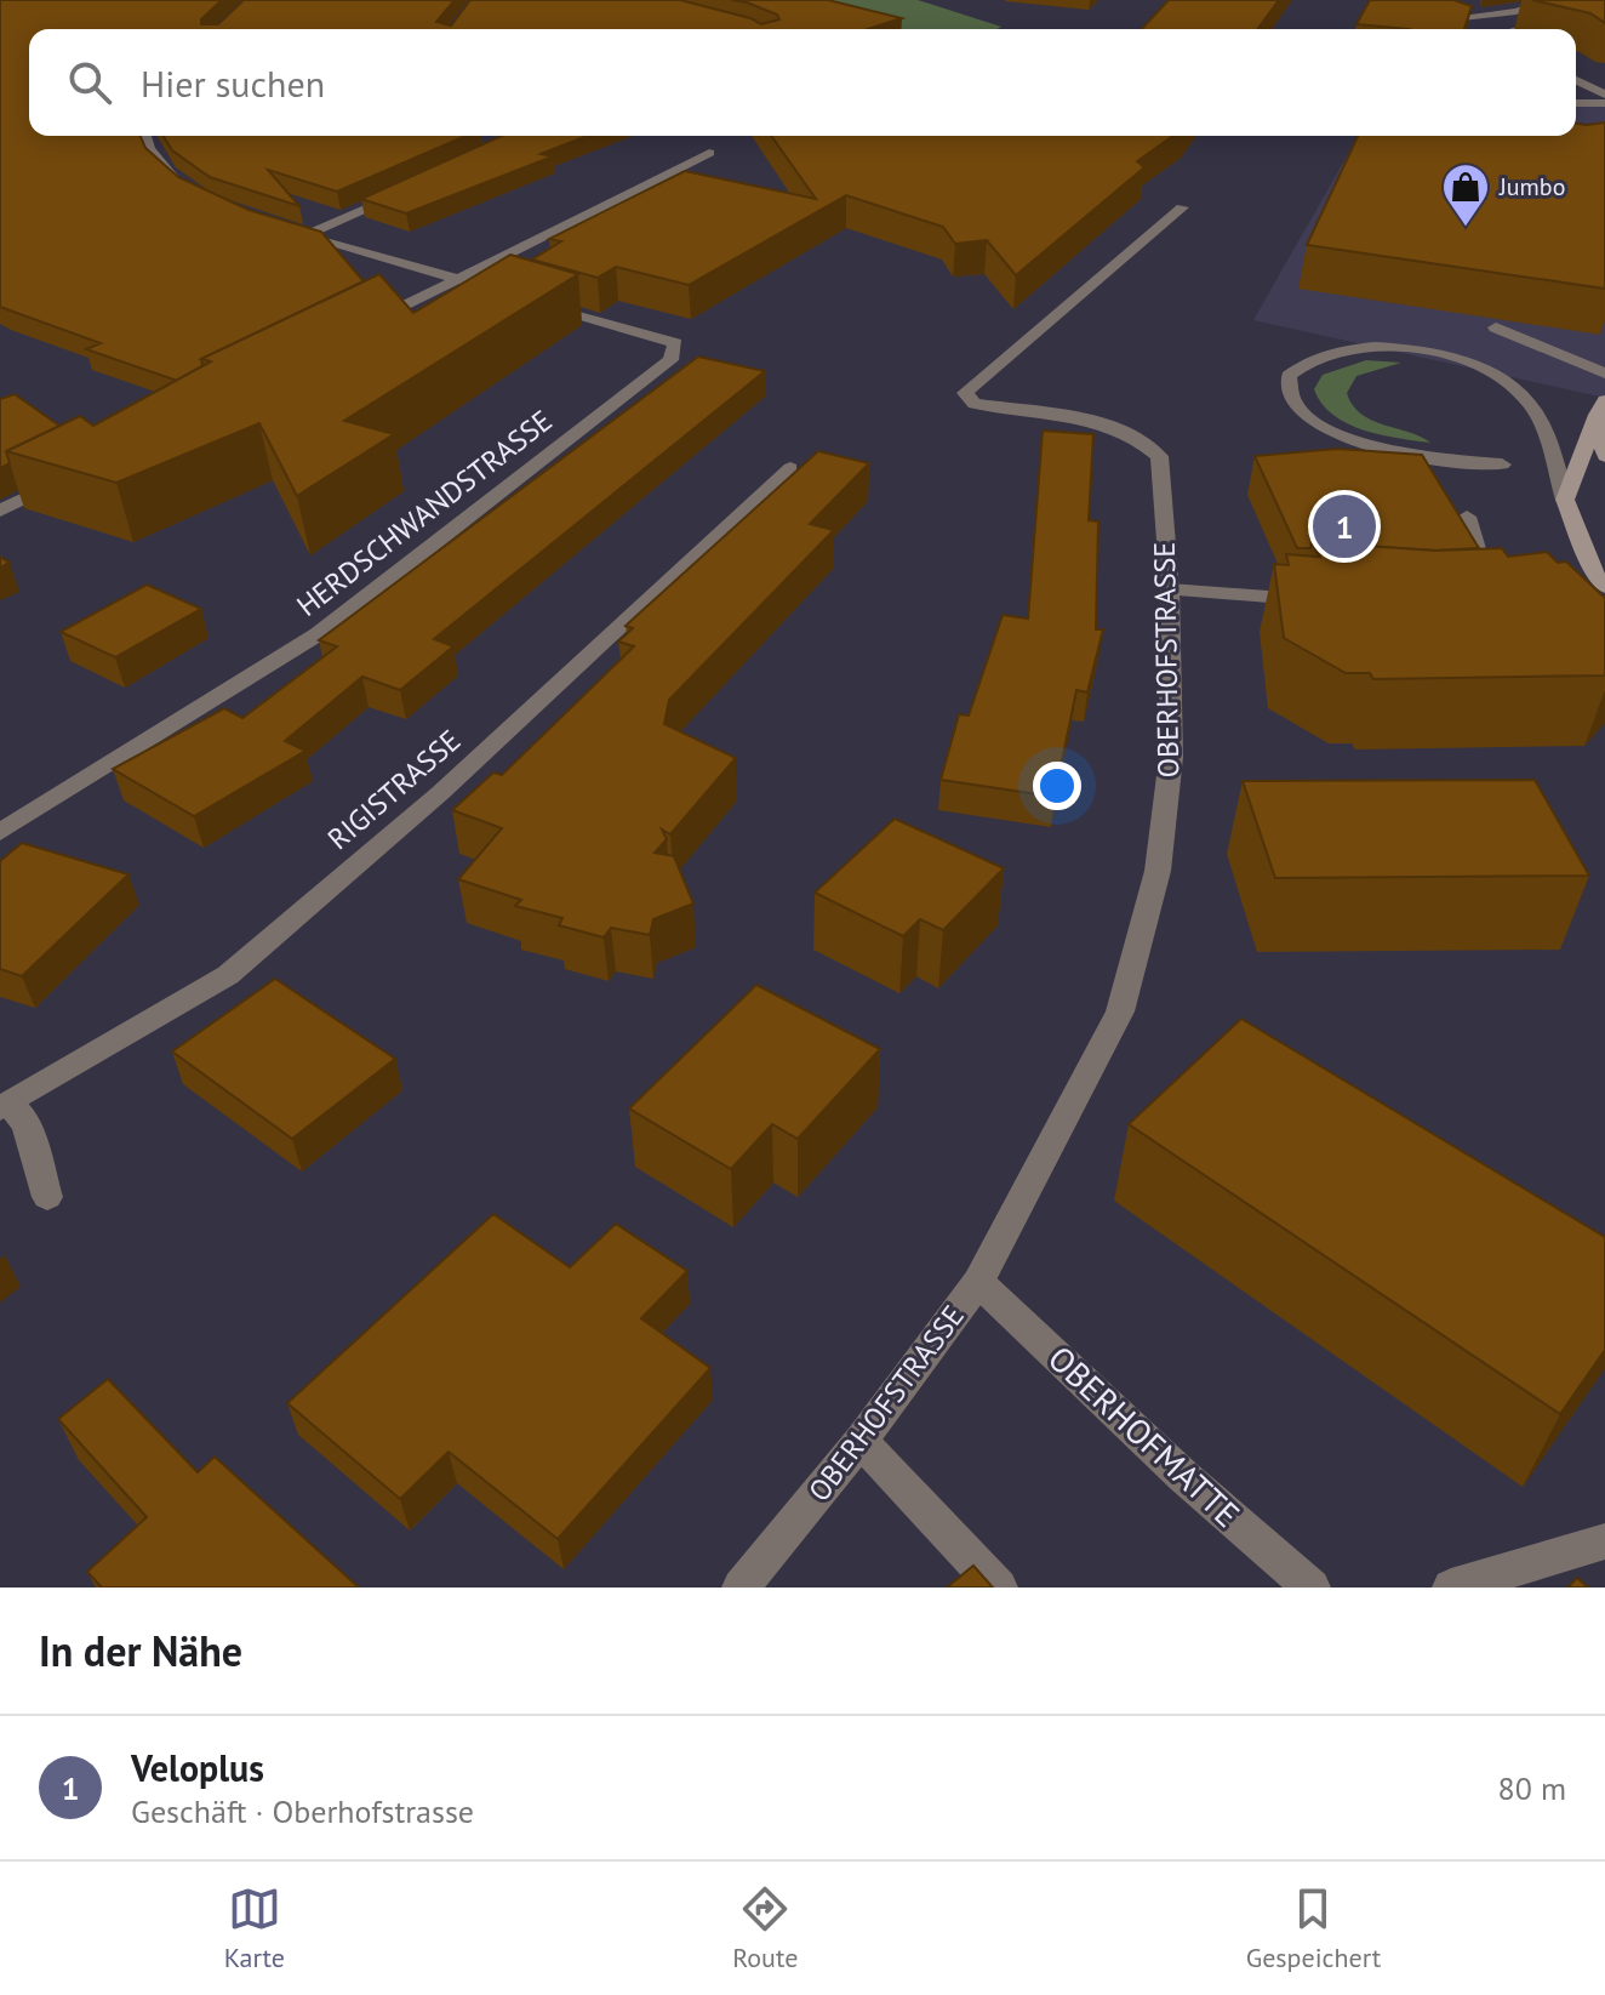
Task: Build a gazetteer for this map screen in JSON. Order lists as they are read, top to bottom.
{
  "streets": {
    "street": [
      "HERDSCHWANDSTRASSE",
      "OBERHOFSTRASSE",
      "RIGISTRASSE",
      "OBERHOFMATTE"
    ]
  },
  "crossings": [
    ["OBERHOFSTRASSE", "OBERHOFMATTE"]
  ],
  "places": {
    "shop": ["Jumbo"]
  },
  "page": {
    "search": "Hier suchen",
    "pins": "1",
    "heading": "In der Nähe",
    "list": [
      {
        "mark": "1",
        "name": "Veloplus",
        "note": "Geschäft · Oberhofstrasse",
        "value": "80 m"
      }
    ],
    "nav": ["Karte", "Route", "Gespeichert"]
  }
}
